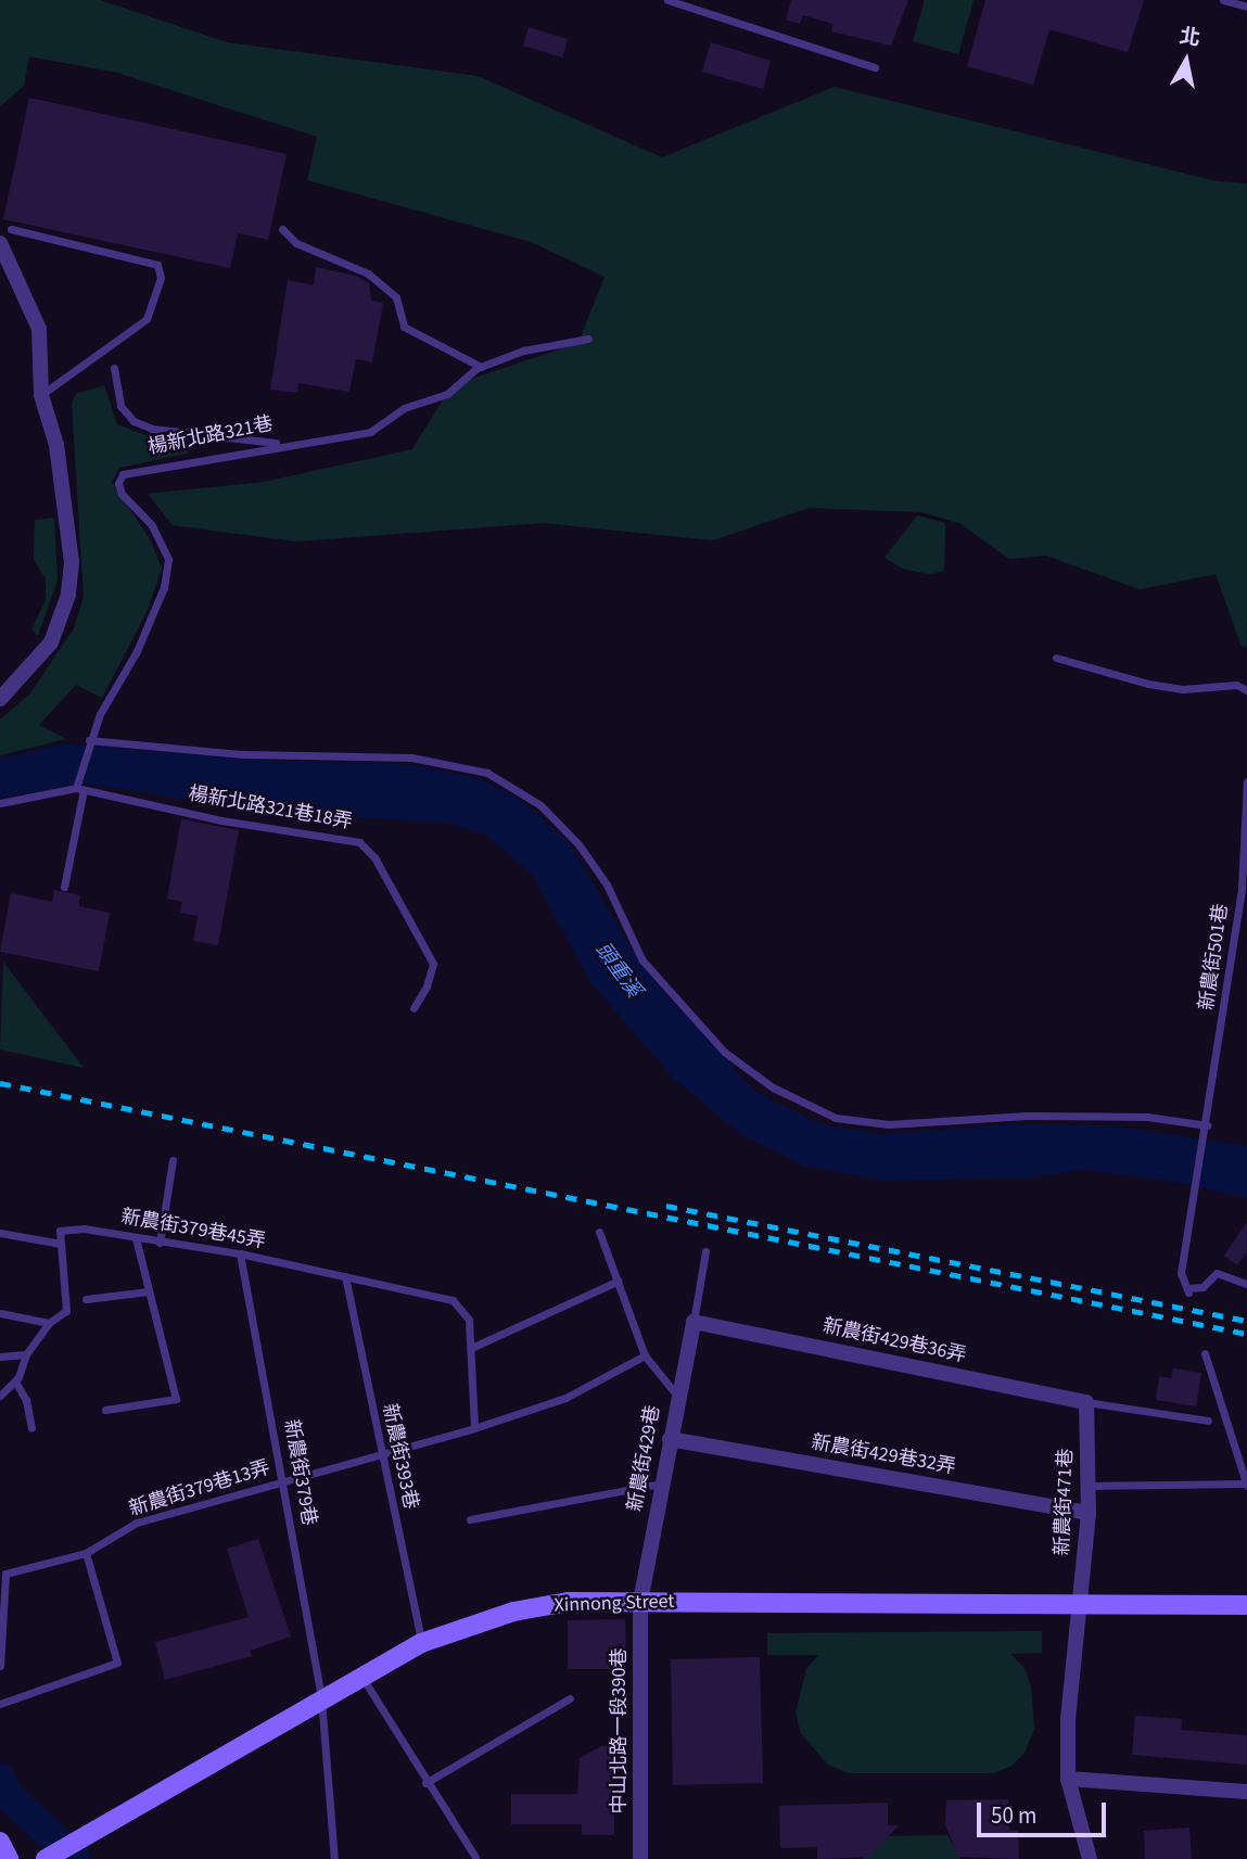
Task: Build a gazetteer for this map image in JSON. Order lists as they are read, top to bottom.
{
  "streets": {
    "street": [
      "新農街429巷36弄",
      "新農街429巷32弄",
      "新農街429巷",
      "新農街471巷",
      "Xinnong Street",
      "中山北路一段390巷"
    ],
    "lane": [
      "楊新北路321巷",
      "楊新北路321巷18弄",
      "新農街501巷",
      "新農街379巷45弄",
      "新農街393巷",
      "新農街379巷",
      "新農街379巷13弄"
    ]
  },
  "crossings": [
    ["新農街379巷45弄", "新農街393巷"],
    ["新農街379巷45弄", "新農街379巷"],
    ["新農街379巷45弄", "新農街379巷13弄"],
    ["新農街429巷36弄", "新農街429巷"],
    ["新農街429巷36弄", "新農街471巷"],
    ["新農街429巷32弄", "新農街429巷"],
    ["新農街429巷32弄", "新農街471巷"],
    ["新農街393巷", "新農街379巷13弄"],
    ["新農街393巷", "Xinnong Street"],
    ["新農街429巷", "Xinnong Street"],
    ["新農街429巷", "中山北路一段390巷"],
    ["新農街379巷", "新農街379巷13弄"],
    ["新農街379巷", "Xinnong Street"],
    ["新農街471巷", "Xinnong Street"],
    ["Xinnong Street", "中山北路一段390巷"]
  ],
  "water": ["頭重溪"],
  "scale_bar": "50 m",
  "north": "top"
}
